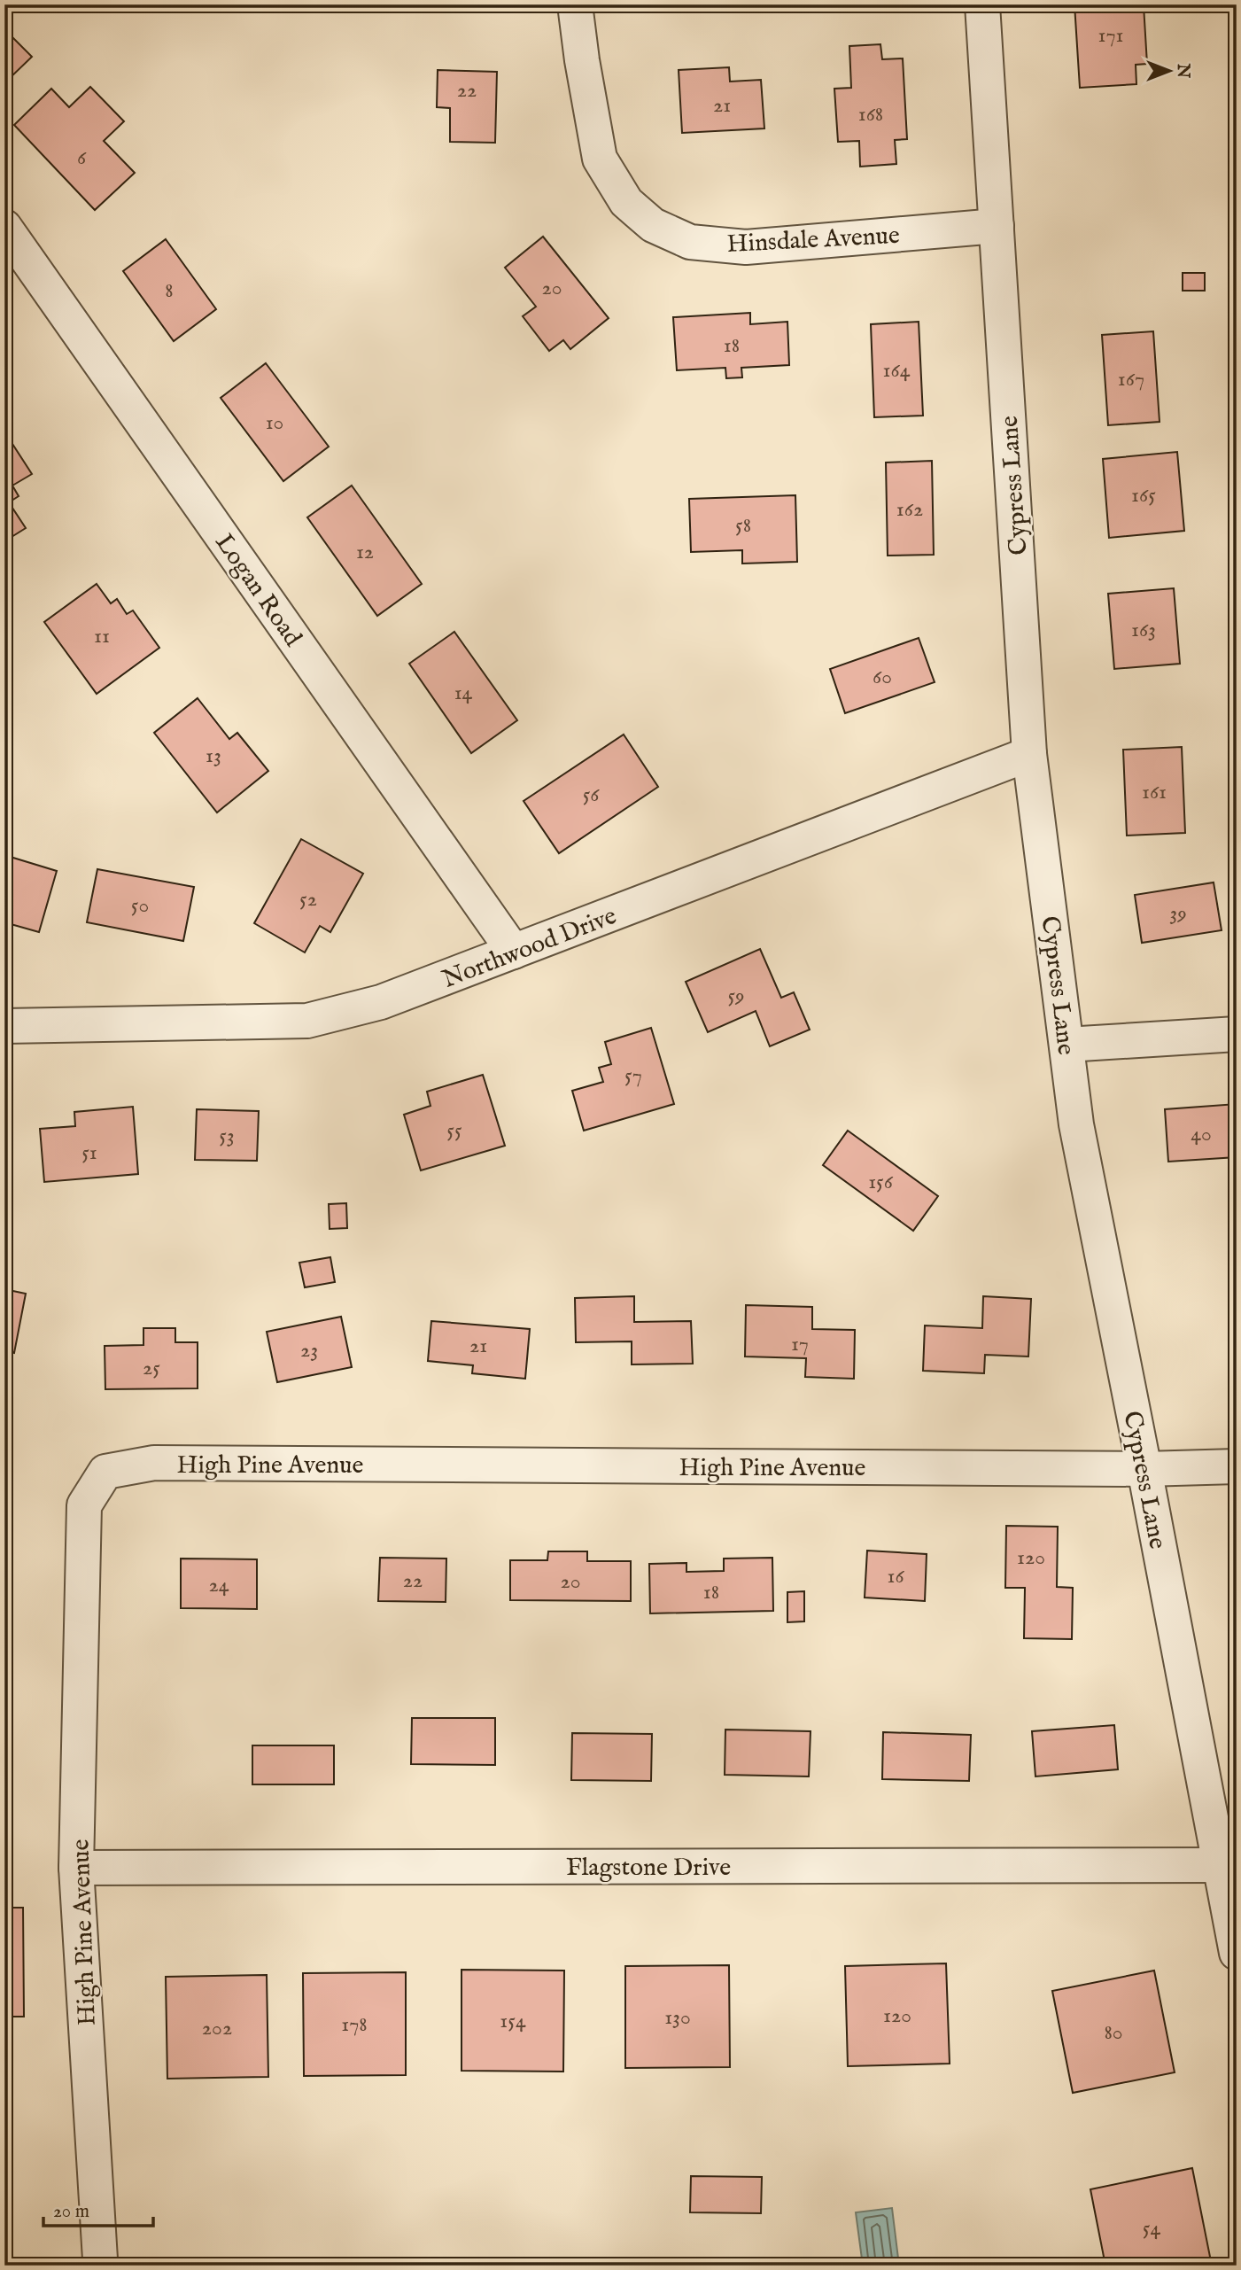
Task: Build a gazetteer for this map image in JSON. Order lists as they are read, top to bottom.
{
  "streets": {
    "street": [
      "Hinsdale Avenue",
      "Cypress Lane",
      "Logan Road",
      "Northwood Drive",
      "High Pine Avenue",
      "Flagstone Drive"
    ]
  },
  "crossings": [
    ["Hinsdale Avenue", "Cypress Lane"],
    ["Cypress Lane", "Northwood Drive"],
    ["Cypress Lane", "High Pine Avenue"],
    ["Cypress Lane", "Flagstone Drive"],
    ["Logan Road", "Northwood Drive"],
    ["High Pine Avenue", "Flagstone Drive"]
  ],
  "house_numbers": [
    "171",
    "22",
    "21",
    "168",
    "6",
    "20",
    "8",
    "18",
    "164",
    "167",
    "10",
    "165",
    "162",
    "58",
    "12",
    "163",
    "11",
    "60",
    "14",
    "13",
    "161",
    "56",
    "52",
    "50",
    "39",
    "59",
    "57",
    "55",
    "40",
    "53",
    "51",
    "156",
    "17",
    "21",
    "23",
    "25",
    "120",
    "16",
    "22",
    "20",
    "24",
    "18",
    "120",
    "130",
    "154",
    "178",
    "202",
    "80",
    "54"
  ],
  "scale_bar": "20 m",
  "north": "right"
}
